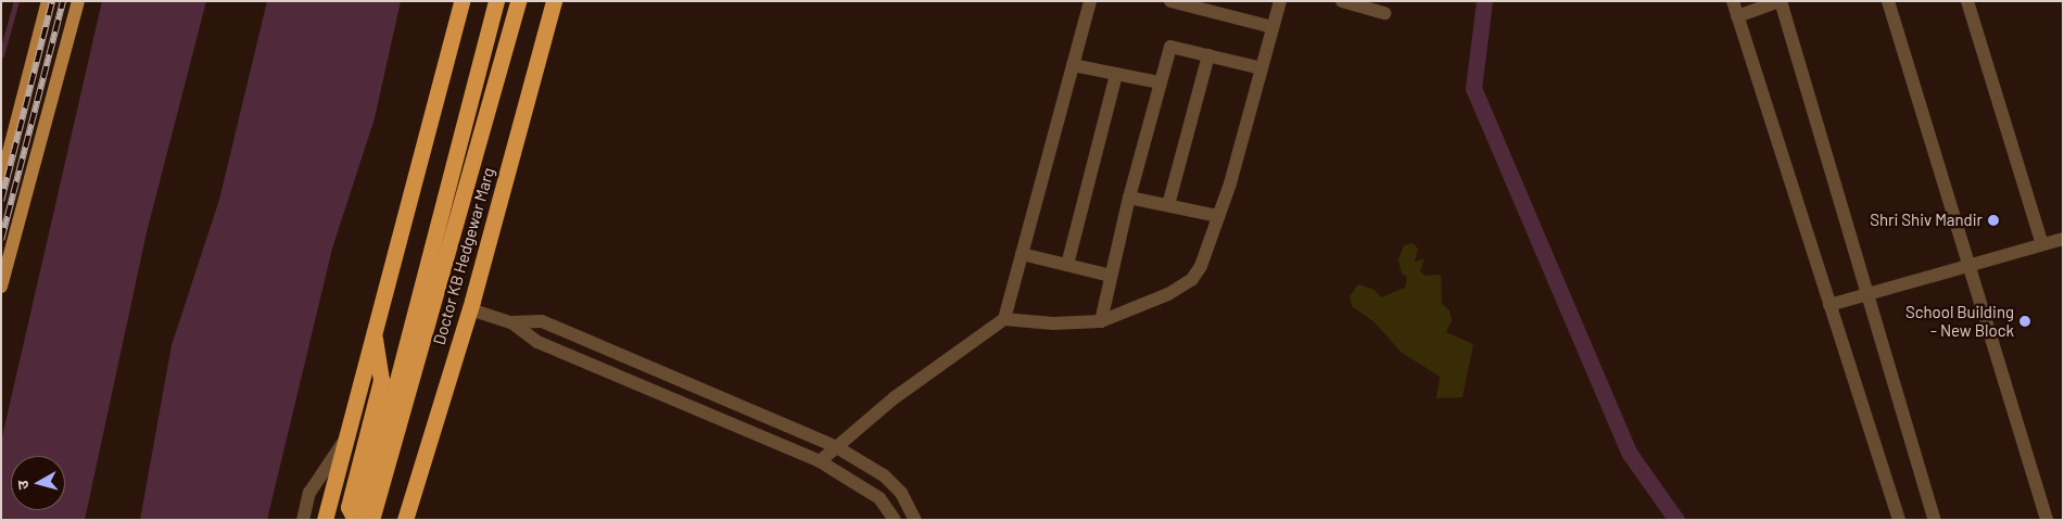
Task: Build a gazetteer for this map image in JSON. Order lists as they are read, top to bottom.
{
  "streets": {
    "highway": ["Doctor KB Hedgewar Marg"]
  },
  "places": ["Shri Shiv Mandir", "School Building - New Block"],
  "north": "left"
}
